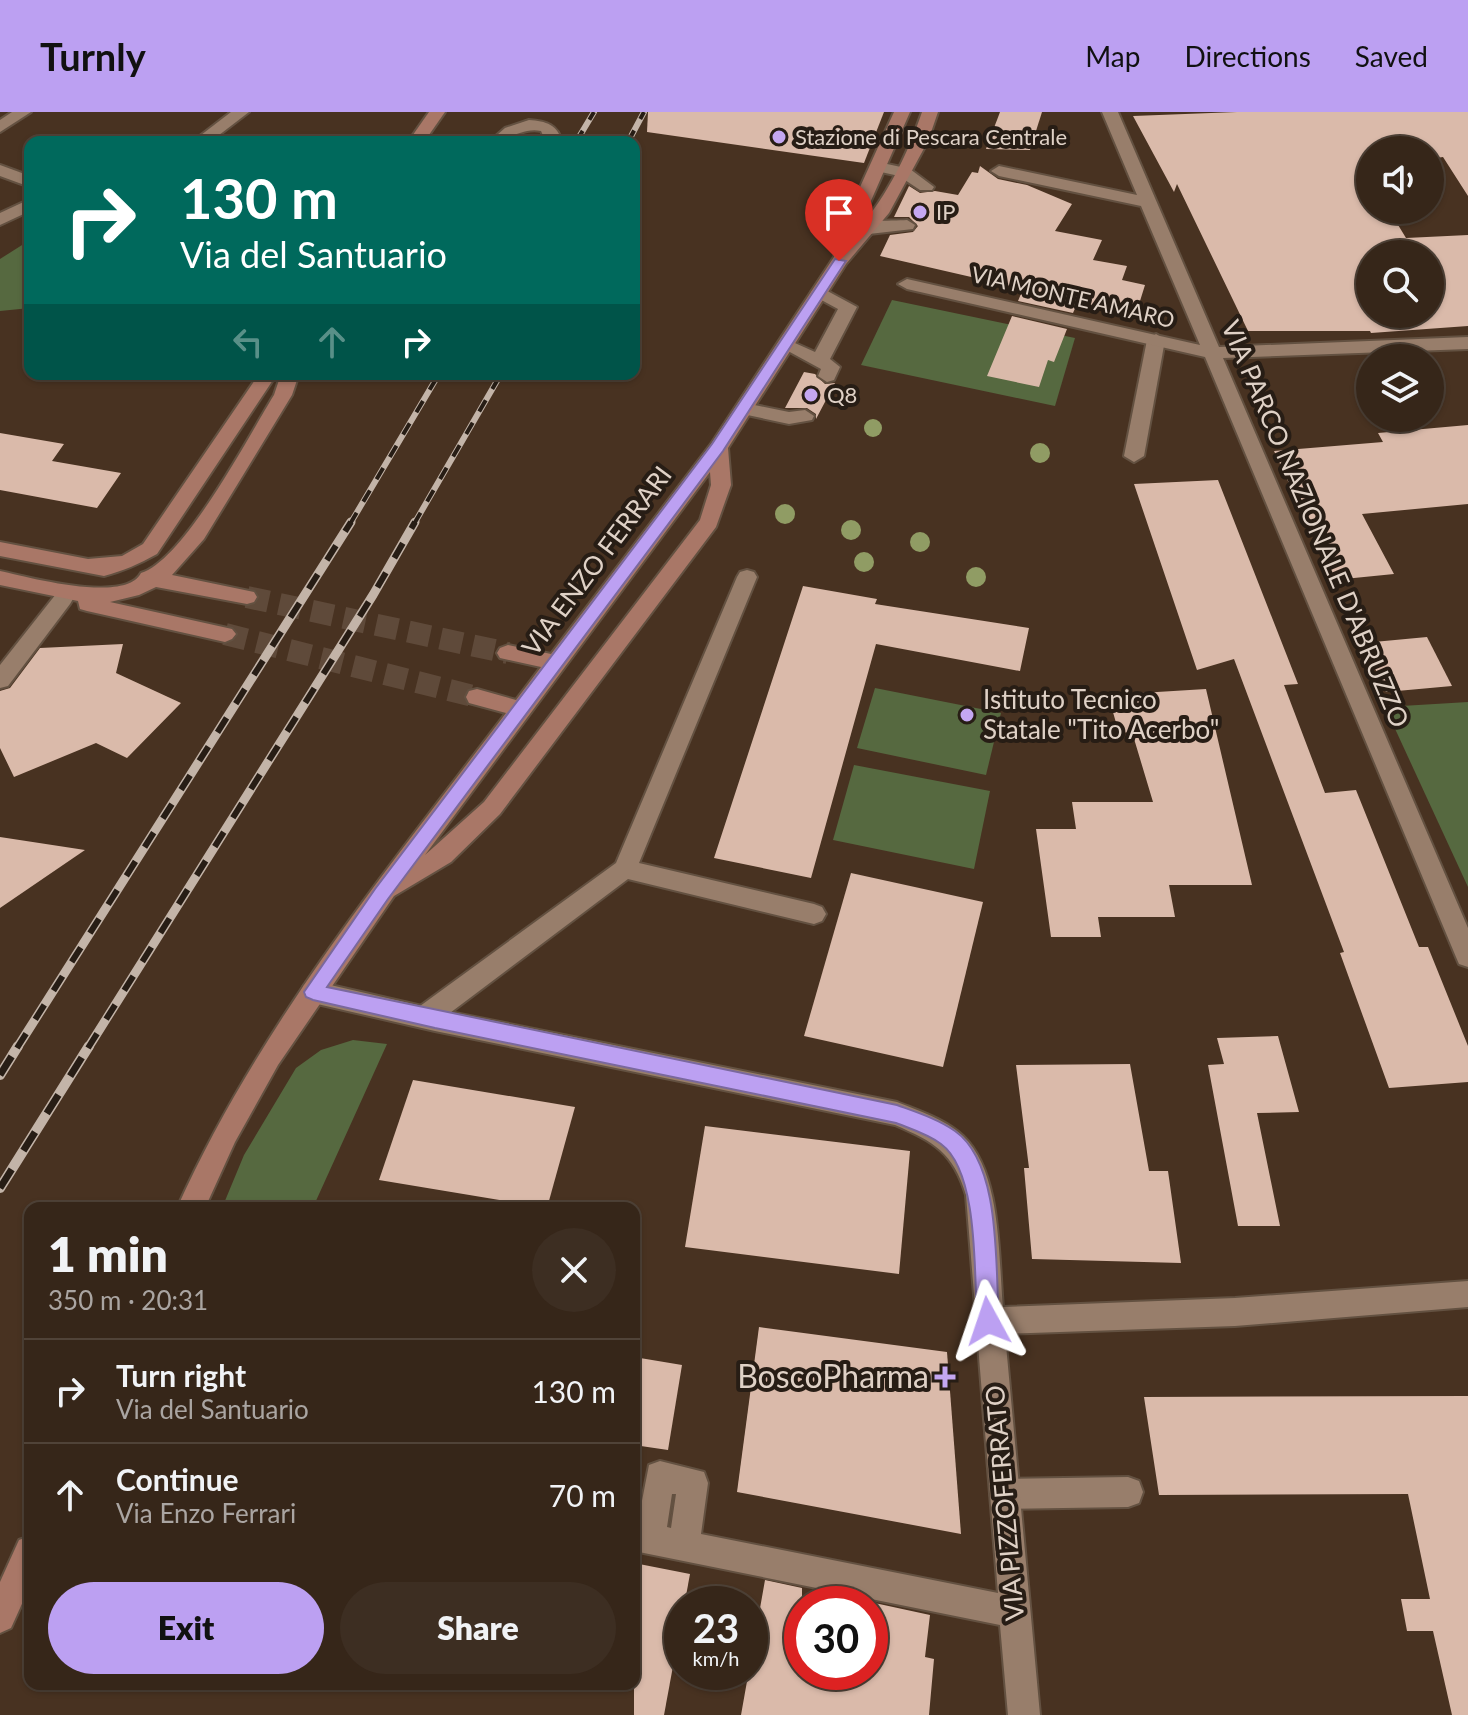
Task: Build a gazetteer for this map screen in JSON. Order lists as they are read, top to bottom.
{
  "streets": {
    "street": [
      "VIA MONTE AMARO",
      "VIA PARCO NAZIONALE D'ABRUZZO",
      "VIA ENZO FERRARI",
      "VIA PIZZOFERRATO"
    ]
  },
  "crossings": [
    ["VIA MONTE AMARO", "VIA PARCO NAZIONALE D'ABRUZZO"],
    ["VIA ENZO FERRARI", "VIA PIZZOFERRATO"]
  ],
  "places": {
    "other": [
      "Stazione di Pescara Centrale",
      "IP",
      "Q8",
      "Istituto Tecnico Statale \"Tito Acerbo\""
    ],
    "health": ["BoscoPharma"]
  },
  "page": {
    "header": "Turnly",
    "nav": ["Map", "Directions", "Saved"],
    "turn": ["130 m", "Via del Santuario"],
    "heading": ["1 min", "350 m · 20:31"],
    "list": [
      {
        "name": "Turn right",
        "note": "Via del Santuario",
        "value": "130 m"
      },
      {
        "name": "Continue",
        "note": "Via Enzo Ferrari",
        "value": "70 m"
      }
    ],
    "buttons": ["Exit", "Share"],
    "speed": "23 km/h",
    "limit": "30"
  }
}
